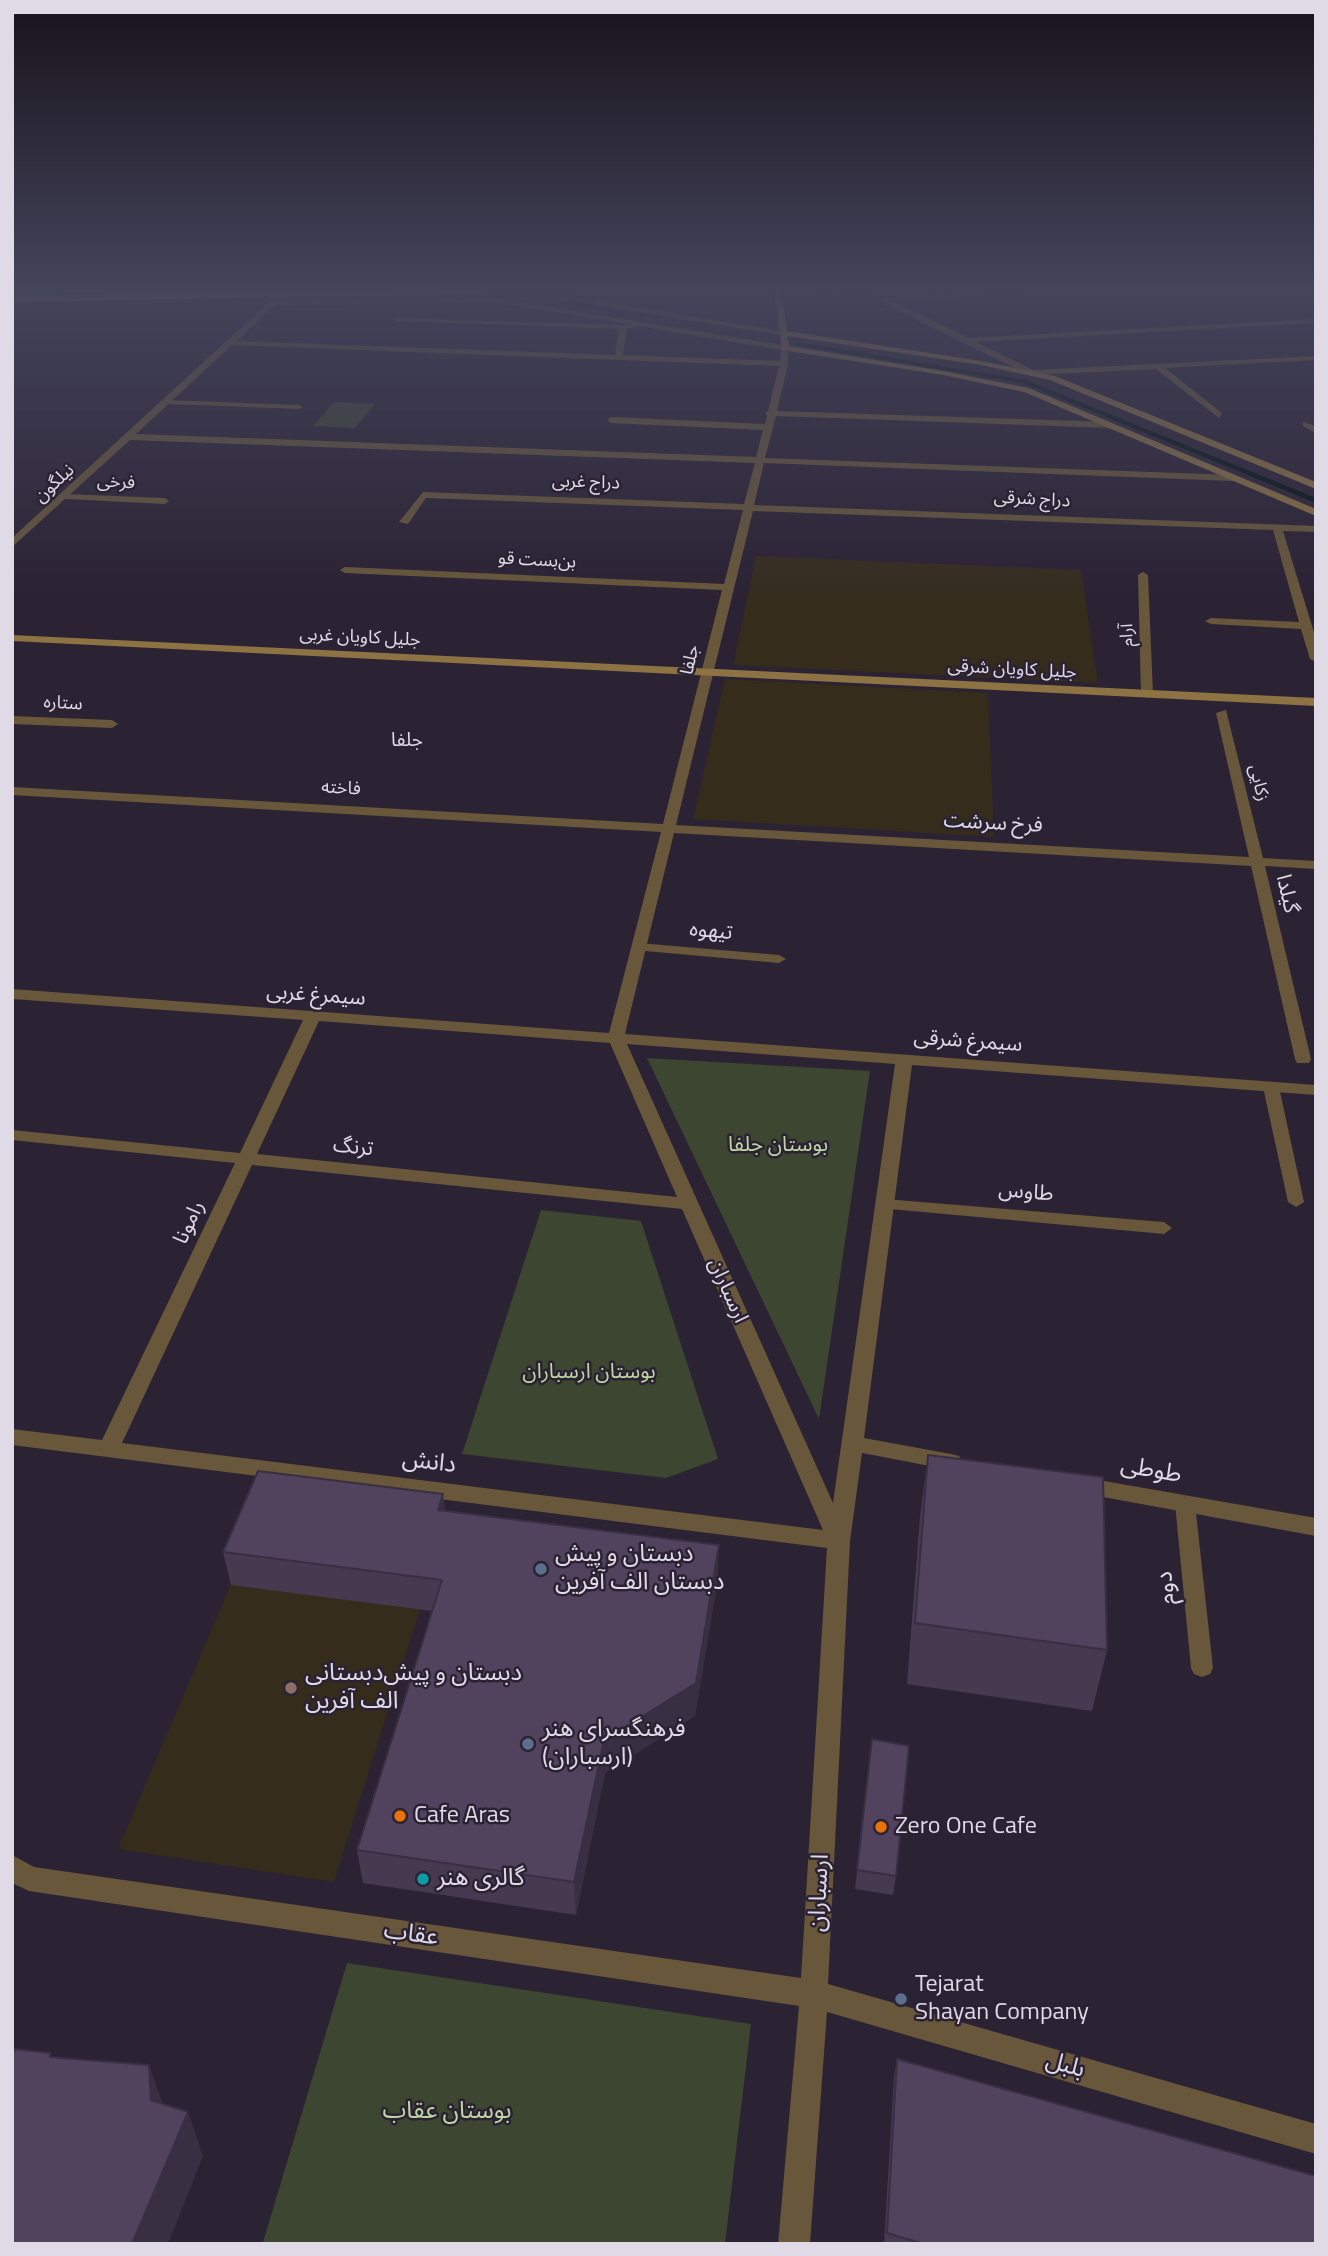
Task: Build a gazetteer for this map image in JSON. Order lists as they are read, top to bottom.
{
  "streets": {
    "main road": ["جلیل کاویان غربی", "جلیل کاویان شرقی"],
    "street": [
      "دراج غربی",
      "نیلگون",
      "دراج شرقی",
      "بن‌بست قو",
      "آرام",
      "جلفا",
      "ستاره",
      "زکایی",
      "فاخته",
      "فرخ سرشت",
      "گیلدا",
      "سیمرغ غربی",
      "سیمرغ شرقی",
      "ترنگ",
      "رامونا",
      "ارسباران",
      "دانش",
      "طوطی",
      "عقاب",
      "بلبل"
    ],
    "lane": [
      "فرخی",
      "تیهوه",
      "طاوس",
      "دوم"
    ]
  },
  "crossings": [
    ["فرخی", "نیلگون"],
    ["دراج غربی", "دراج شرقی"],
    ["دراج غربی", "جلفا"],
    ["دراج شرقی", "جلفا"],
    ["بن‌بست قو", "جلفا"],
    ["آرام", "جلیل کاویان شرقی"],
    ["جلیل کاویان غربی", "جلفا"],
    ["جلیل کاویان غربی", "جلیل کاویان شرقی"],
    ["جلفا", "جلیل کاویان شرقی"],
    ["جلفا", "فاخته"],
    ["جلفا", "فرخ سرشت"],
    ["جلفا", "تیهوه"],
    ["جلفا", "سیمرغ غربی"],
    ["جلفا", "سیمرغ شرقی"],
    ["جلفا", "ارسباران"],
    ["زکایی", "فرخ سرشت"],
    ["زکایی", "گیلدا"],
    ["فاخته", "فرخ سرشت"],
    ["فرخ سرشت", "گیلدا"],
    ["سیمرغ غربی", "سیمرغ شرقی"],
    ["سیمرغ غربی", "رامونا"],
    ["سیمرغ غربی", "ارسباران"],
    ["سیمرغ شرقی", "ارسباران"],
    ["ترنگ", "رامونا"],
    ["ترنگ", "ارسباران"],
    ["طاوس", "ارسباران"],
    ["رامونا", "دانش"],
    ["ارسباران", "دانش"],
    ["ارسباران", "عقاب"],
    ["ارسباران", "بلبل"],
    ["طوطی", "دوم"],
    ["عقاب", "بلبل"]
  ],
  "districts": ["جلفا"],
  "parks": ["بوستان جلفا", "بوستان ارسباران", "بوستان عقاب"],
  "places": [
    "دبستان و پیش دبستان الف آفرین",
    "دبستان و پیش‌دبستانی الف آفرین",
    "فرهنگسرای هنر (ارسباران)",
    "Cafe Aras",
    "Zero One Cafe",
    "گالری هنر",
    "Tejarat Shayan Company"
  ]
}
